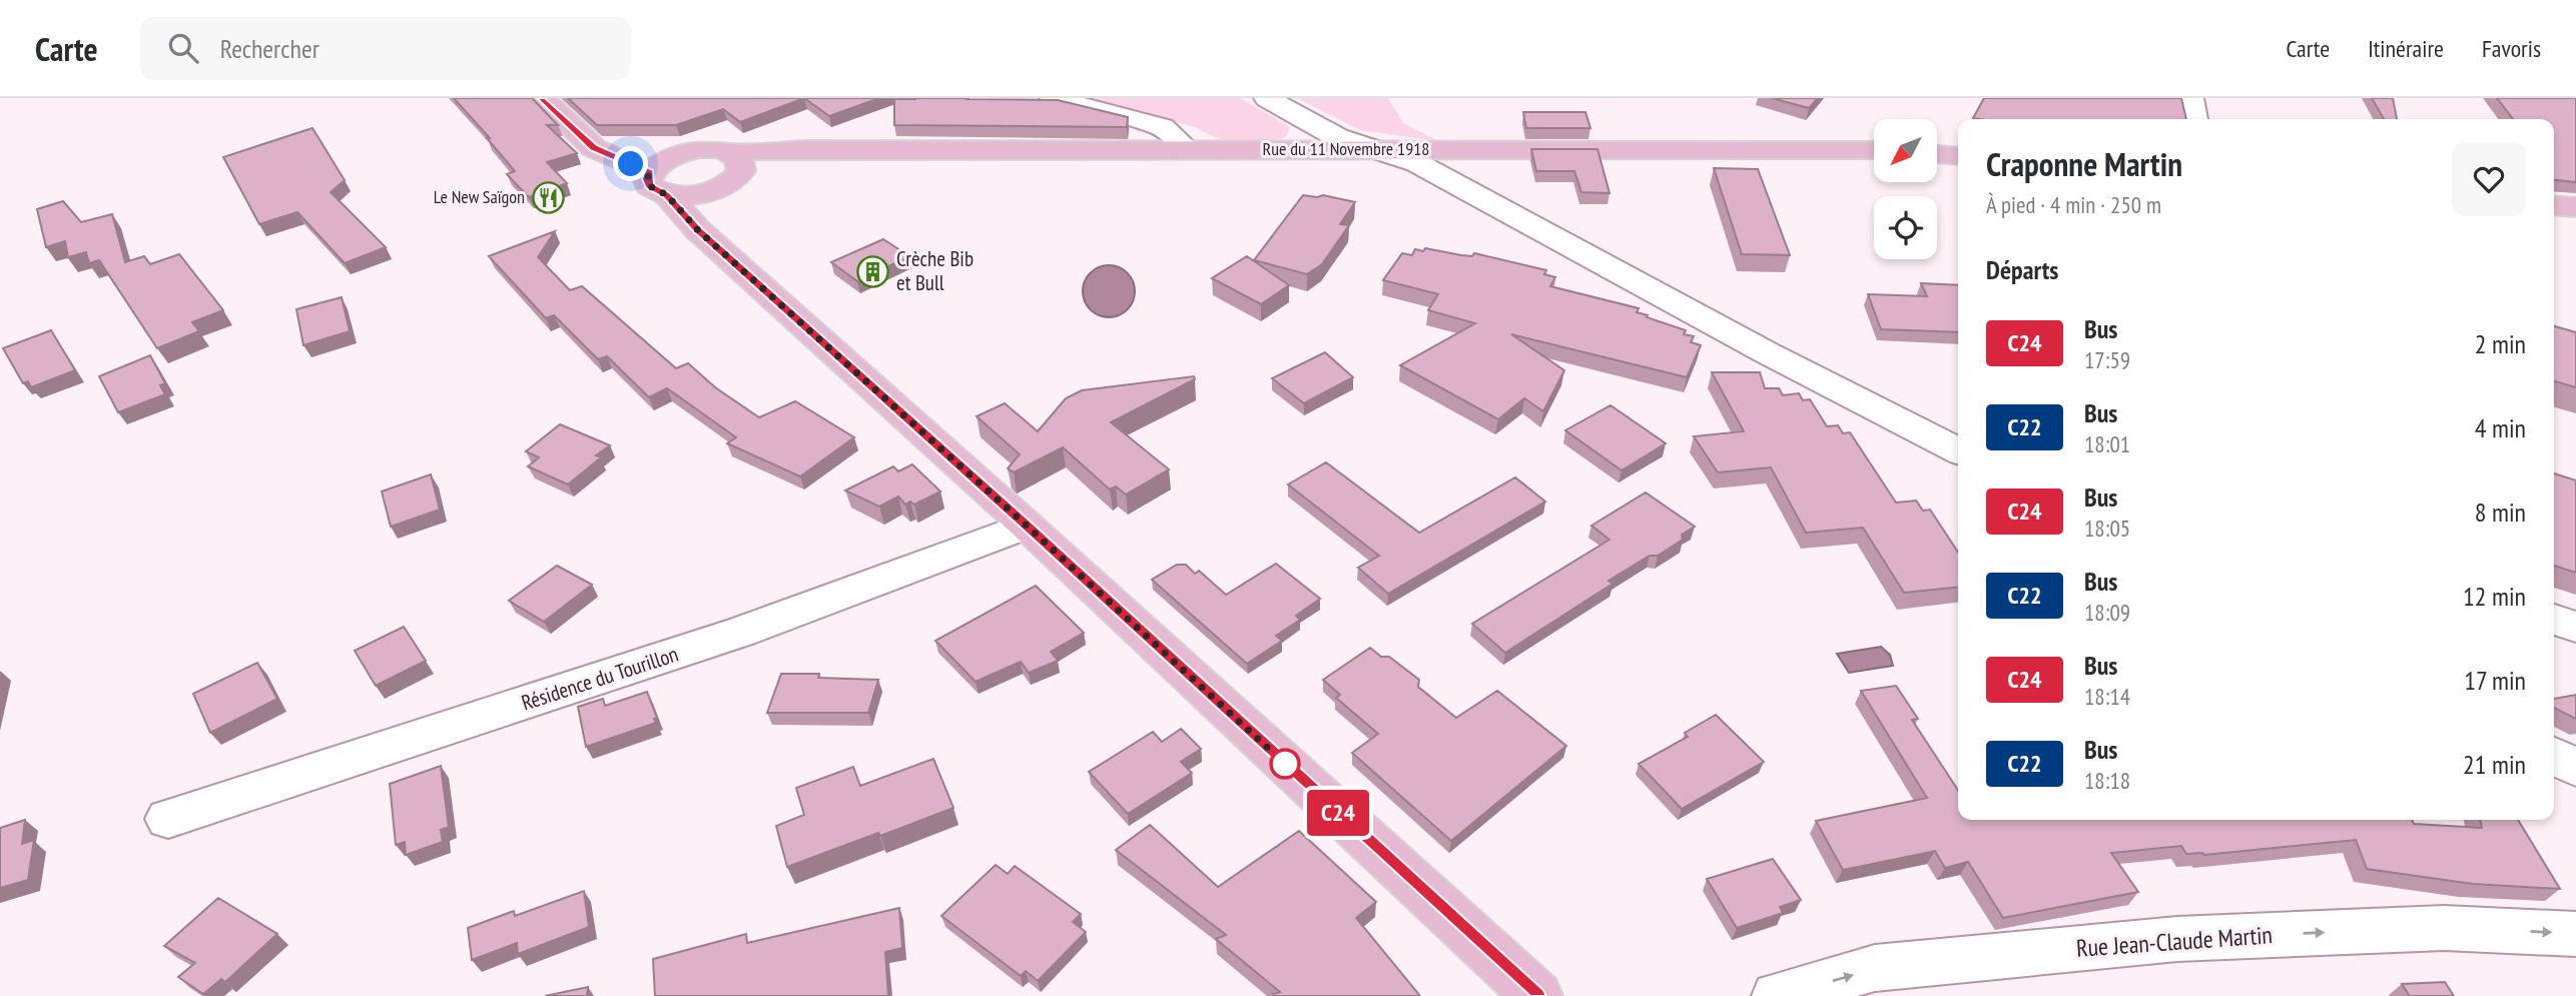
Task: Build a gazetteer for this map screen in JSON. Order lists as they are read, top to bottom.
{
  "streets": {
    "main road": ["Rue du 11 Novembre 1918"],
    "street": ["Résidence du Tourillon", "Rue Jean-Claude Martin"]
  },
  "one_way": ["Rue Jean-Claude Martin"],
  "places": {
    "restaurant": ["Le New Saïgon"],
    "building": ["Crèche Bib et Bull"]
  },
  "lines": ["bus line C24"],
  "north": "bottom left",
  "page": {
    "header": "Carte",
    "search": "Rechercher",
    "nav": ["Carte", "Itinéraire", "Favoris"],
    "on_map": "C24",
    "heading": [
      ["Craponne Martin", "À pied · 4 min · 250 m"],
      "Départs"
    ],
    "list": [
      {
        "mark": "C24",
        "name": "Bus",
        "note": "17:59",
        "value": "2 min"
      },
      {
        "mark": "C22",
        "name": "Bus",
        "note": "18:01",
        "value": "4 min"
      },
      {
        "mark": "C24",
        "name": "Bus",
        "note": "18:05",
        "value": "8 min"
      },
      {
        "mark": "C22",
        "name": "Bus",
        "note": "18:09",
        "value": "12 min"
      },
      {
        "mark": "C24",
        "name": "Bus",
        "note": "18:14",
        "value": "17 min"
      },
      {
        "mark": "C22",
        "name": "Bus",
        "note": "18:18",
        "value": "21 min"
      }
    ]
  }
}
